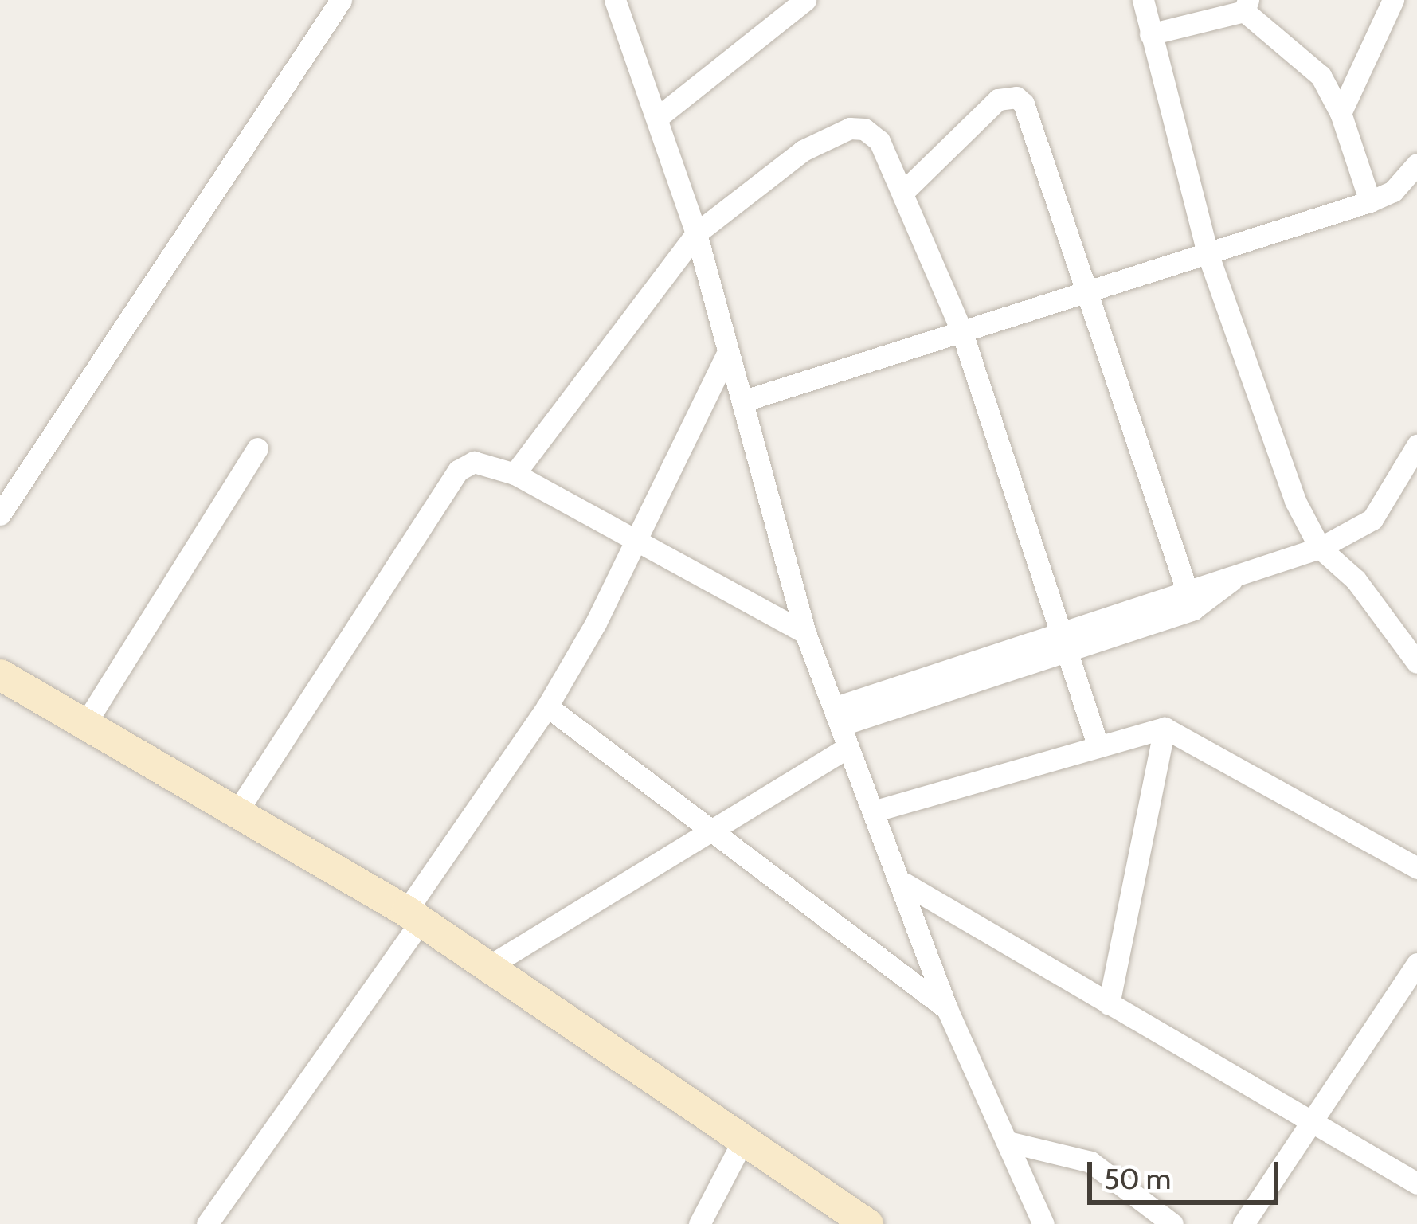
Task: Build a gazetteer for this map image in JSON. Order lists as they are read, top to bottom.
{
  "scale_bar": "50 m"
}
